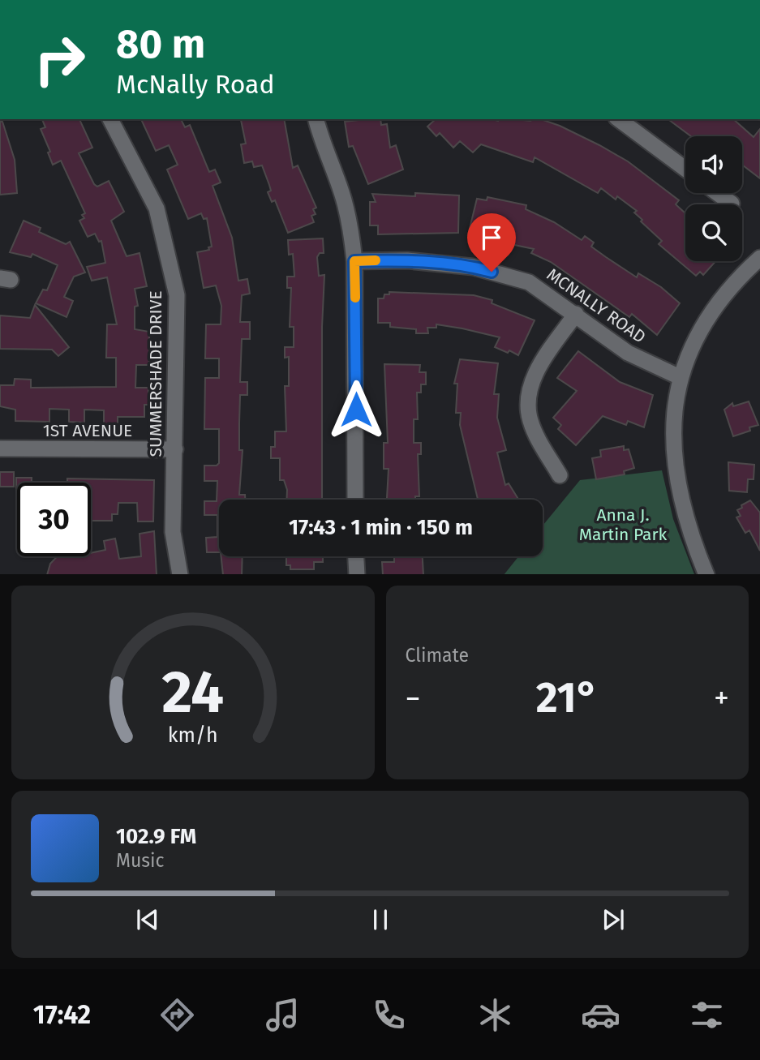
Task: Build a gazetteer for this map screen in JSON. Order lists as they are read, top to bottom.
{
  "streets": {
    "street": ["MCNALLY ROAD", "SUMMERSHADE DRIVE", "1ST AVENUE"]
  },
  "crossings": [
    ["SUMMERSHADE DRIVE", "1ST AVENUE"]
  ],
  "parks": ["Anna J. Martin Park"],
  "page": {
    "turn": ["80 m", "McNally Road"],
    "limit": "30",
    "trip": "17:43 · 1 min · 150 m",
    "tile": "Climate",
    "heat": ["−", "21°", "+"],
    "song": ["102.9 FM", "Music"],
    "tabs": "17:42",
    "gauge": ["24", "km/h"]
  }
}
